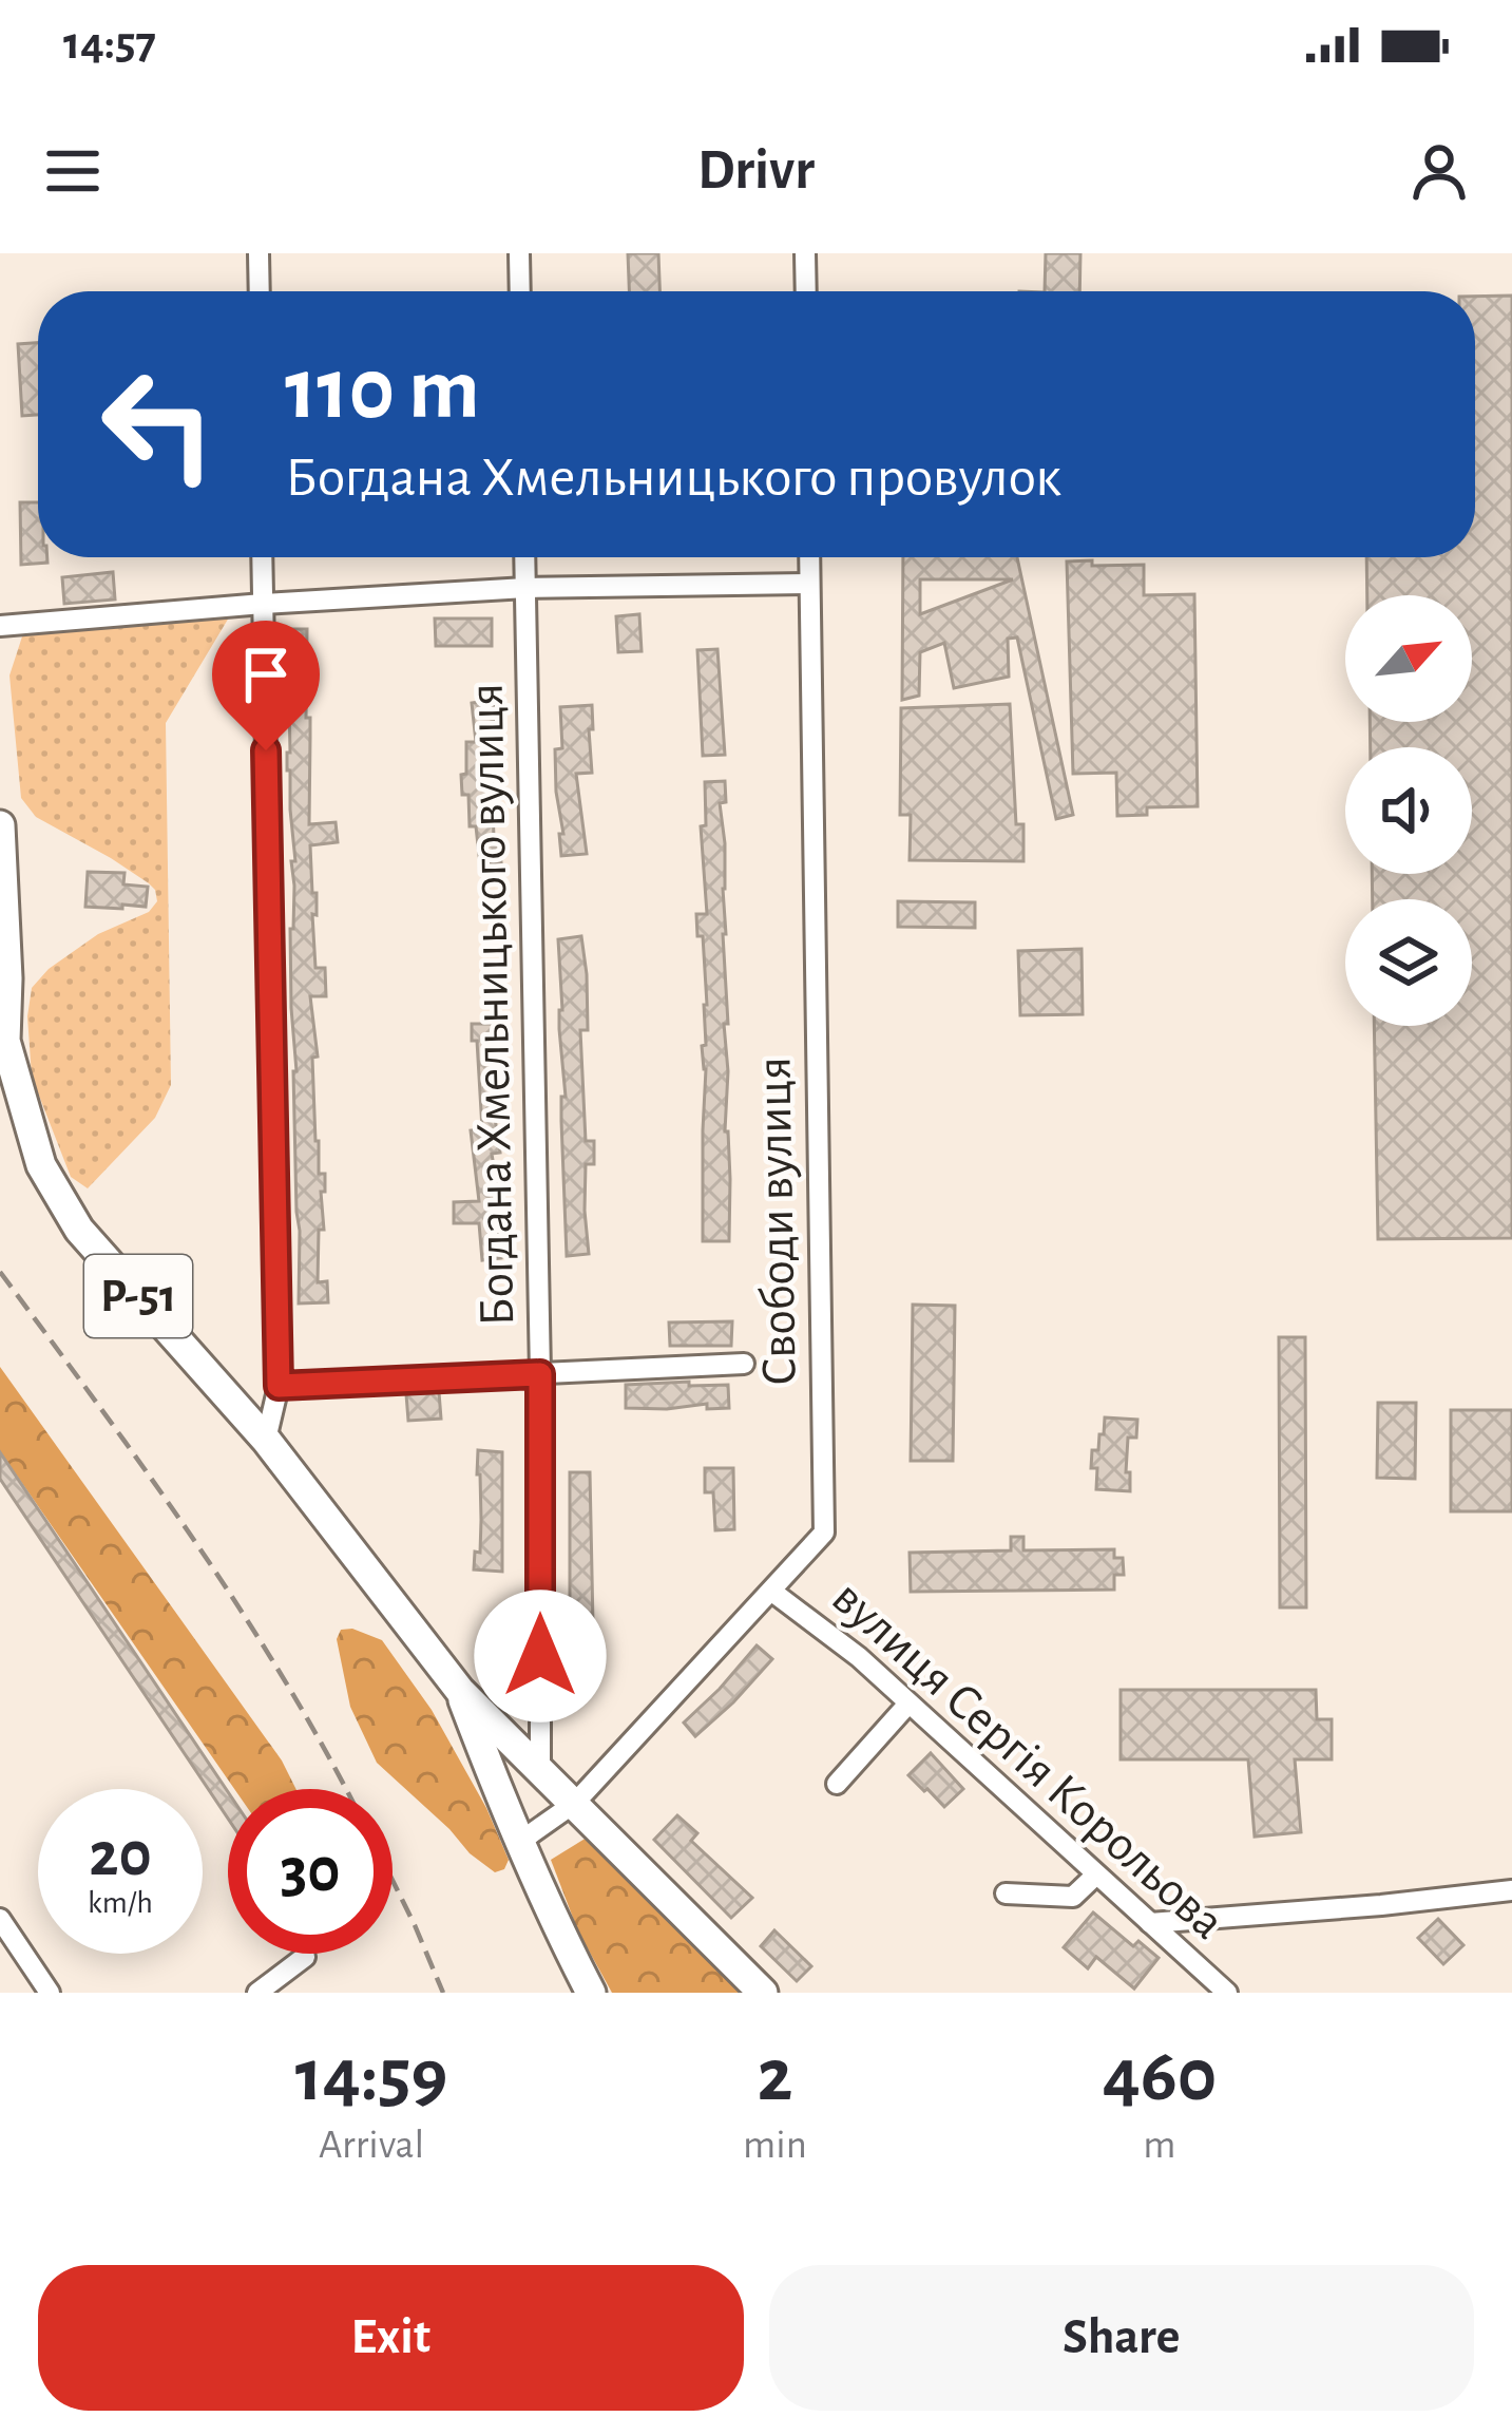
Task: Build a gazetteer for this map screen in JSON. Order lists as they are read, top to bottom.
{
  "streets": {
    "main road": ["Р-51"],
    "street": ["Богдана Хмельницького вулиця", "Свободи вулиця", "вулиця Сергія Корольова"]
  },
  "crossings": [
    ["Богдана Хмельницького вулиця", "Р-51"],
    ["Свободи вулиця", "Р-51"],
    ["Свободи вулиця", "вулиця Сергія Корольова"]
  ],
  "north": "top right",
  "page": {
    "status": "14:57",
    "header": "Drivr",
    "turn": ["110 m", "Богдана Хмельницького провулок"],
    "speed": "20 km/h",
    "limit": "30",
    "eta": [
      "14:59",
      "Arrival",
      "2",
      "min",
      "460",
      "m"
    ],
    "buttons": ["Exit", "Share"]
  }
}
